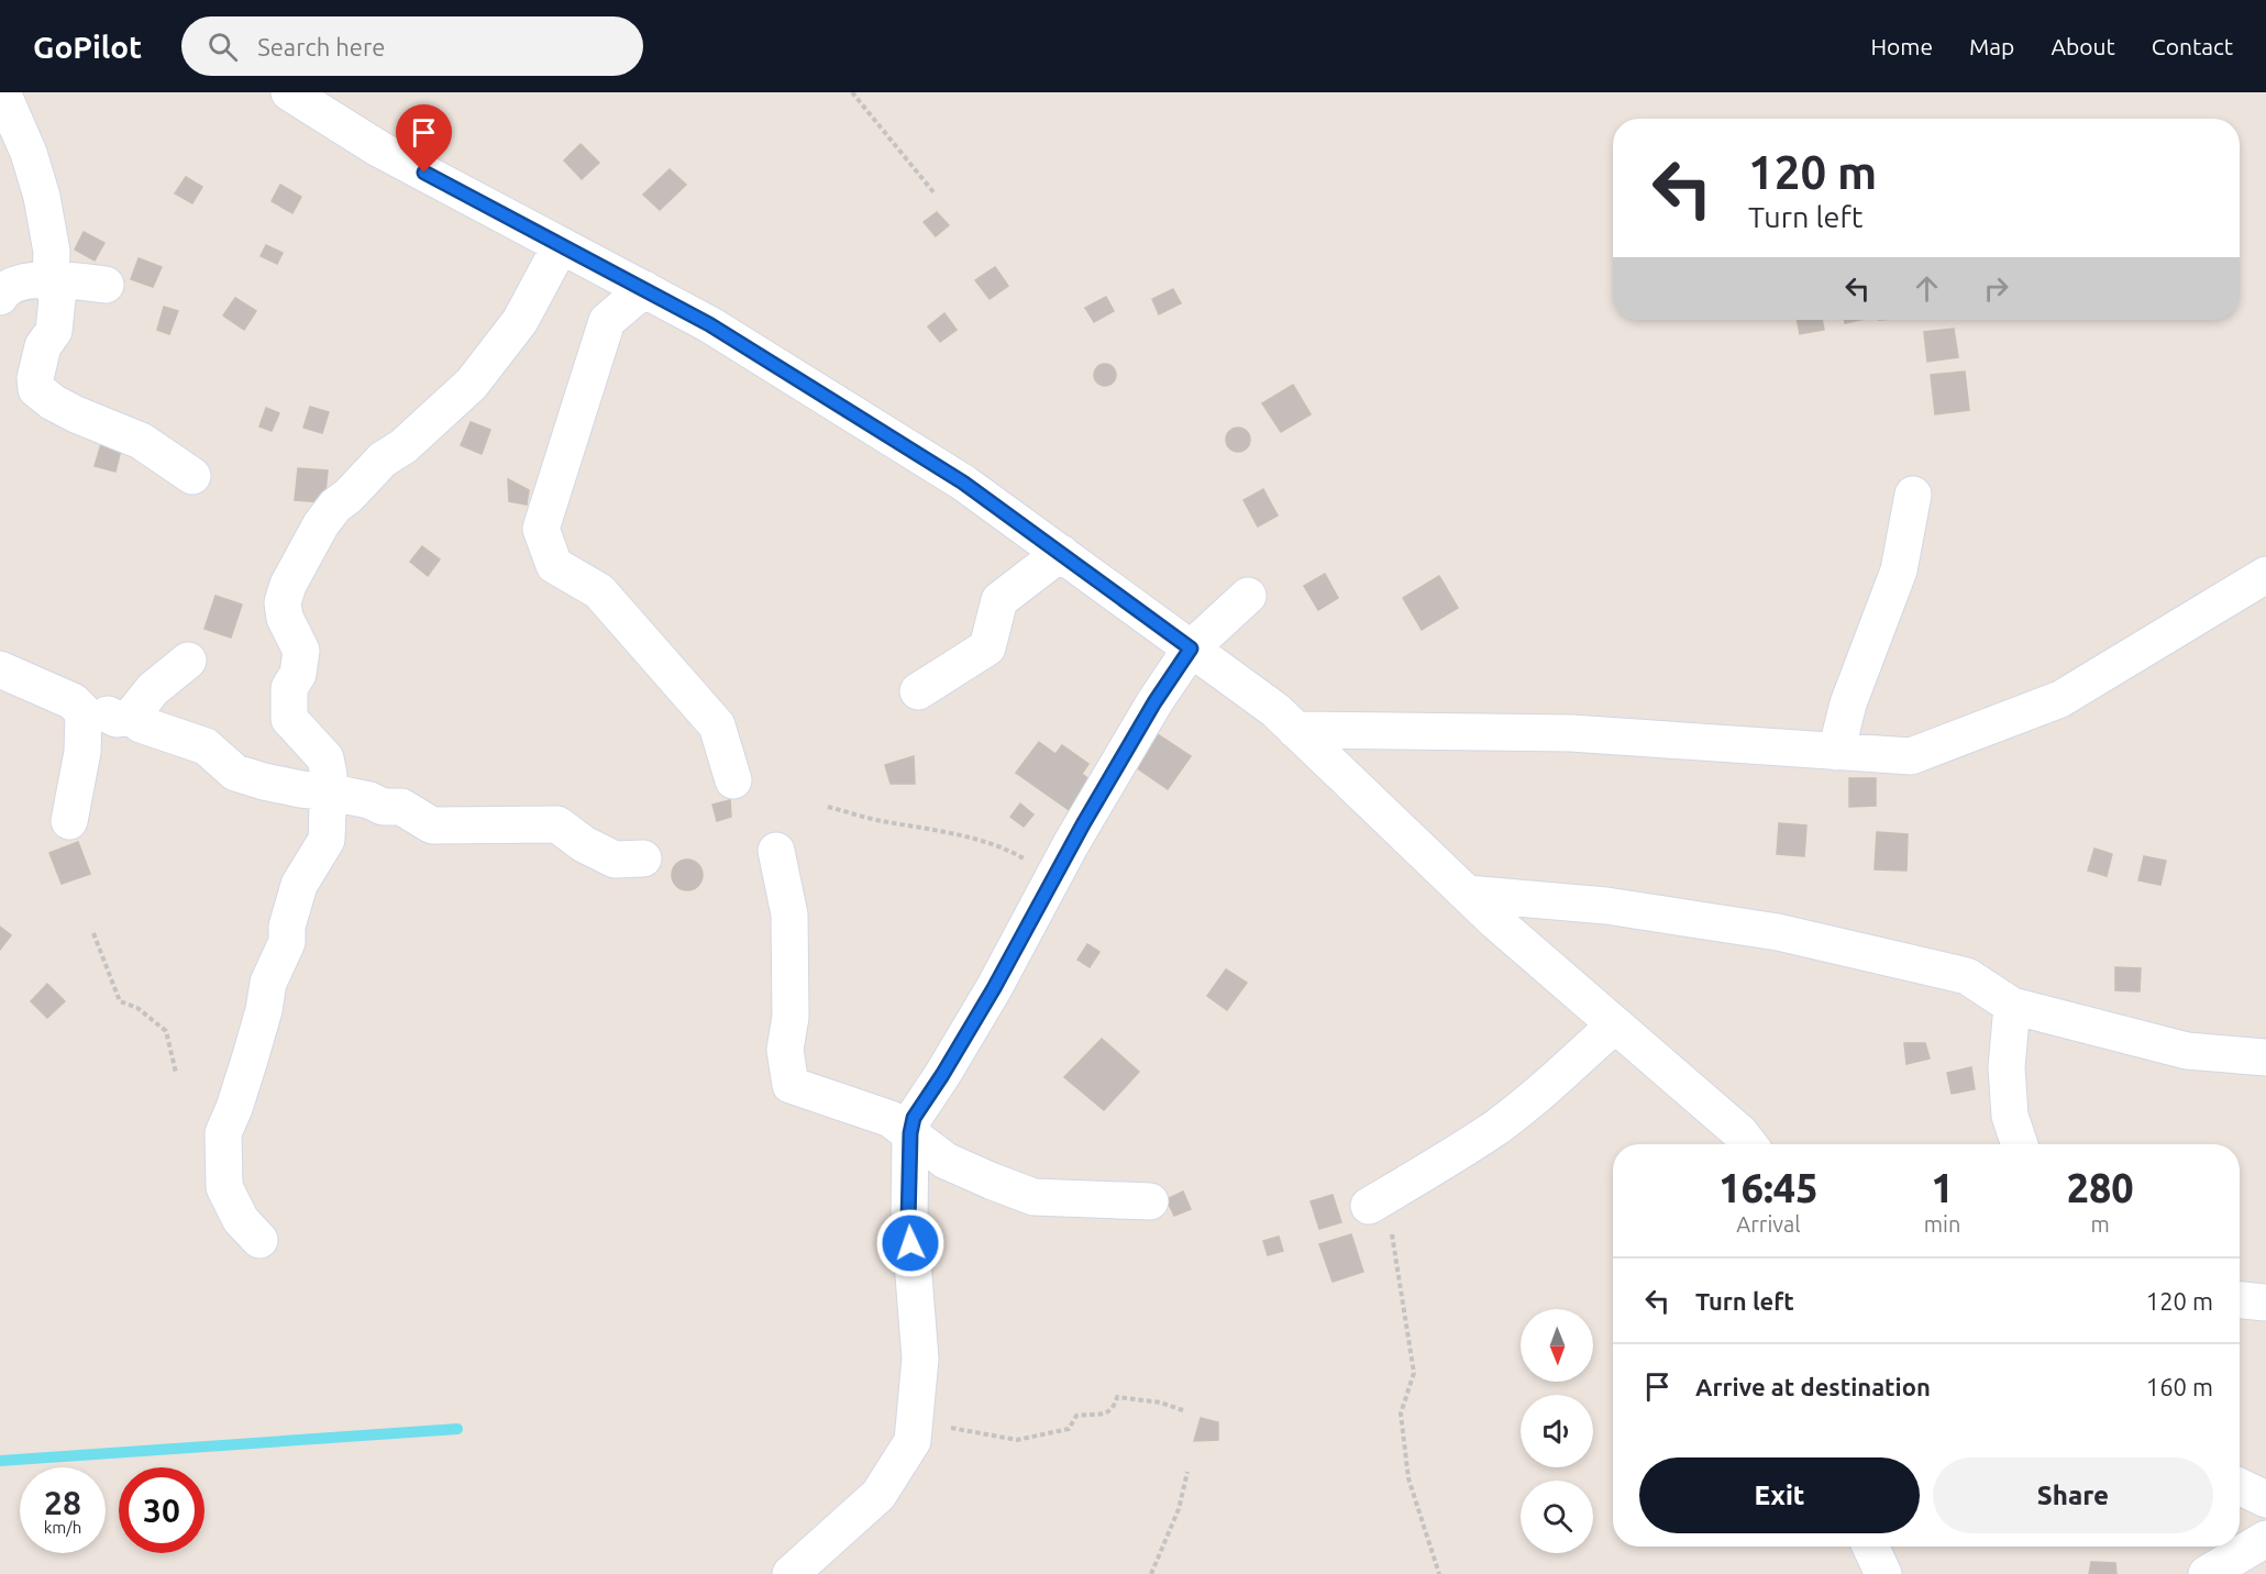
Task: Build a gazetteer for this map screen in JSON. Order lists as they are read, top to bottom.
{
  "north": "bottom",
  "page": {
    "header": "GoPilot",
    "search": "Search here",
    "nav": [
      "Home",
      "Map",
      "About",
      "Contact"
    ],
    "turn": ["120 m", "Turn left"],
    "eta": [
      "16:45",
      "Arrival",
      "1",
      "min",
      "280",
      "m"
    ],
    "list": [
      {
        "name": "Turn left",
        "value": "120 m"
      },
      {
        "name": "Arrive at destination",
        "value": "160 m"
      }
    ],
    "buttons": ["Exit", "Share"],
    "speed": "28 km/h",
    "limit": "30"
  }
}
